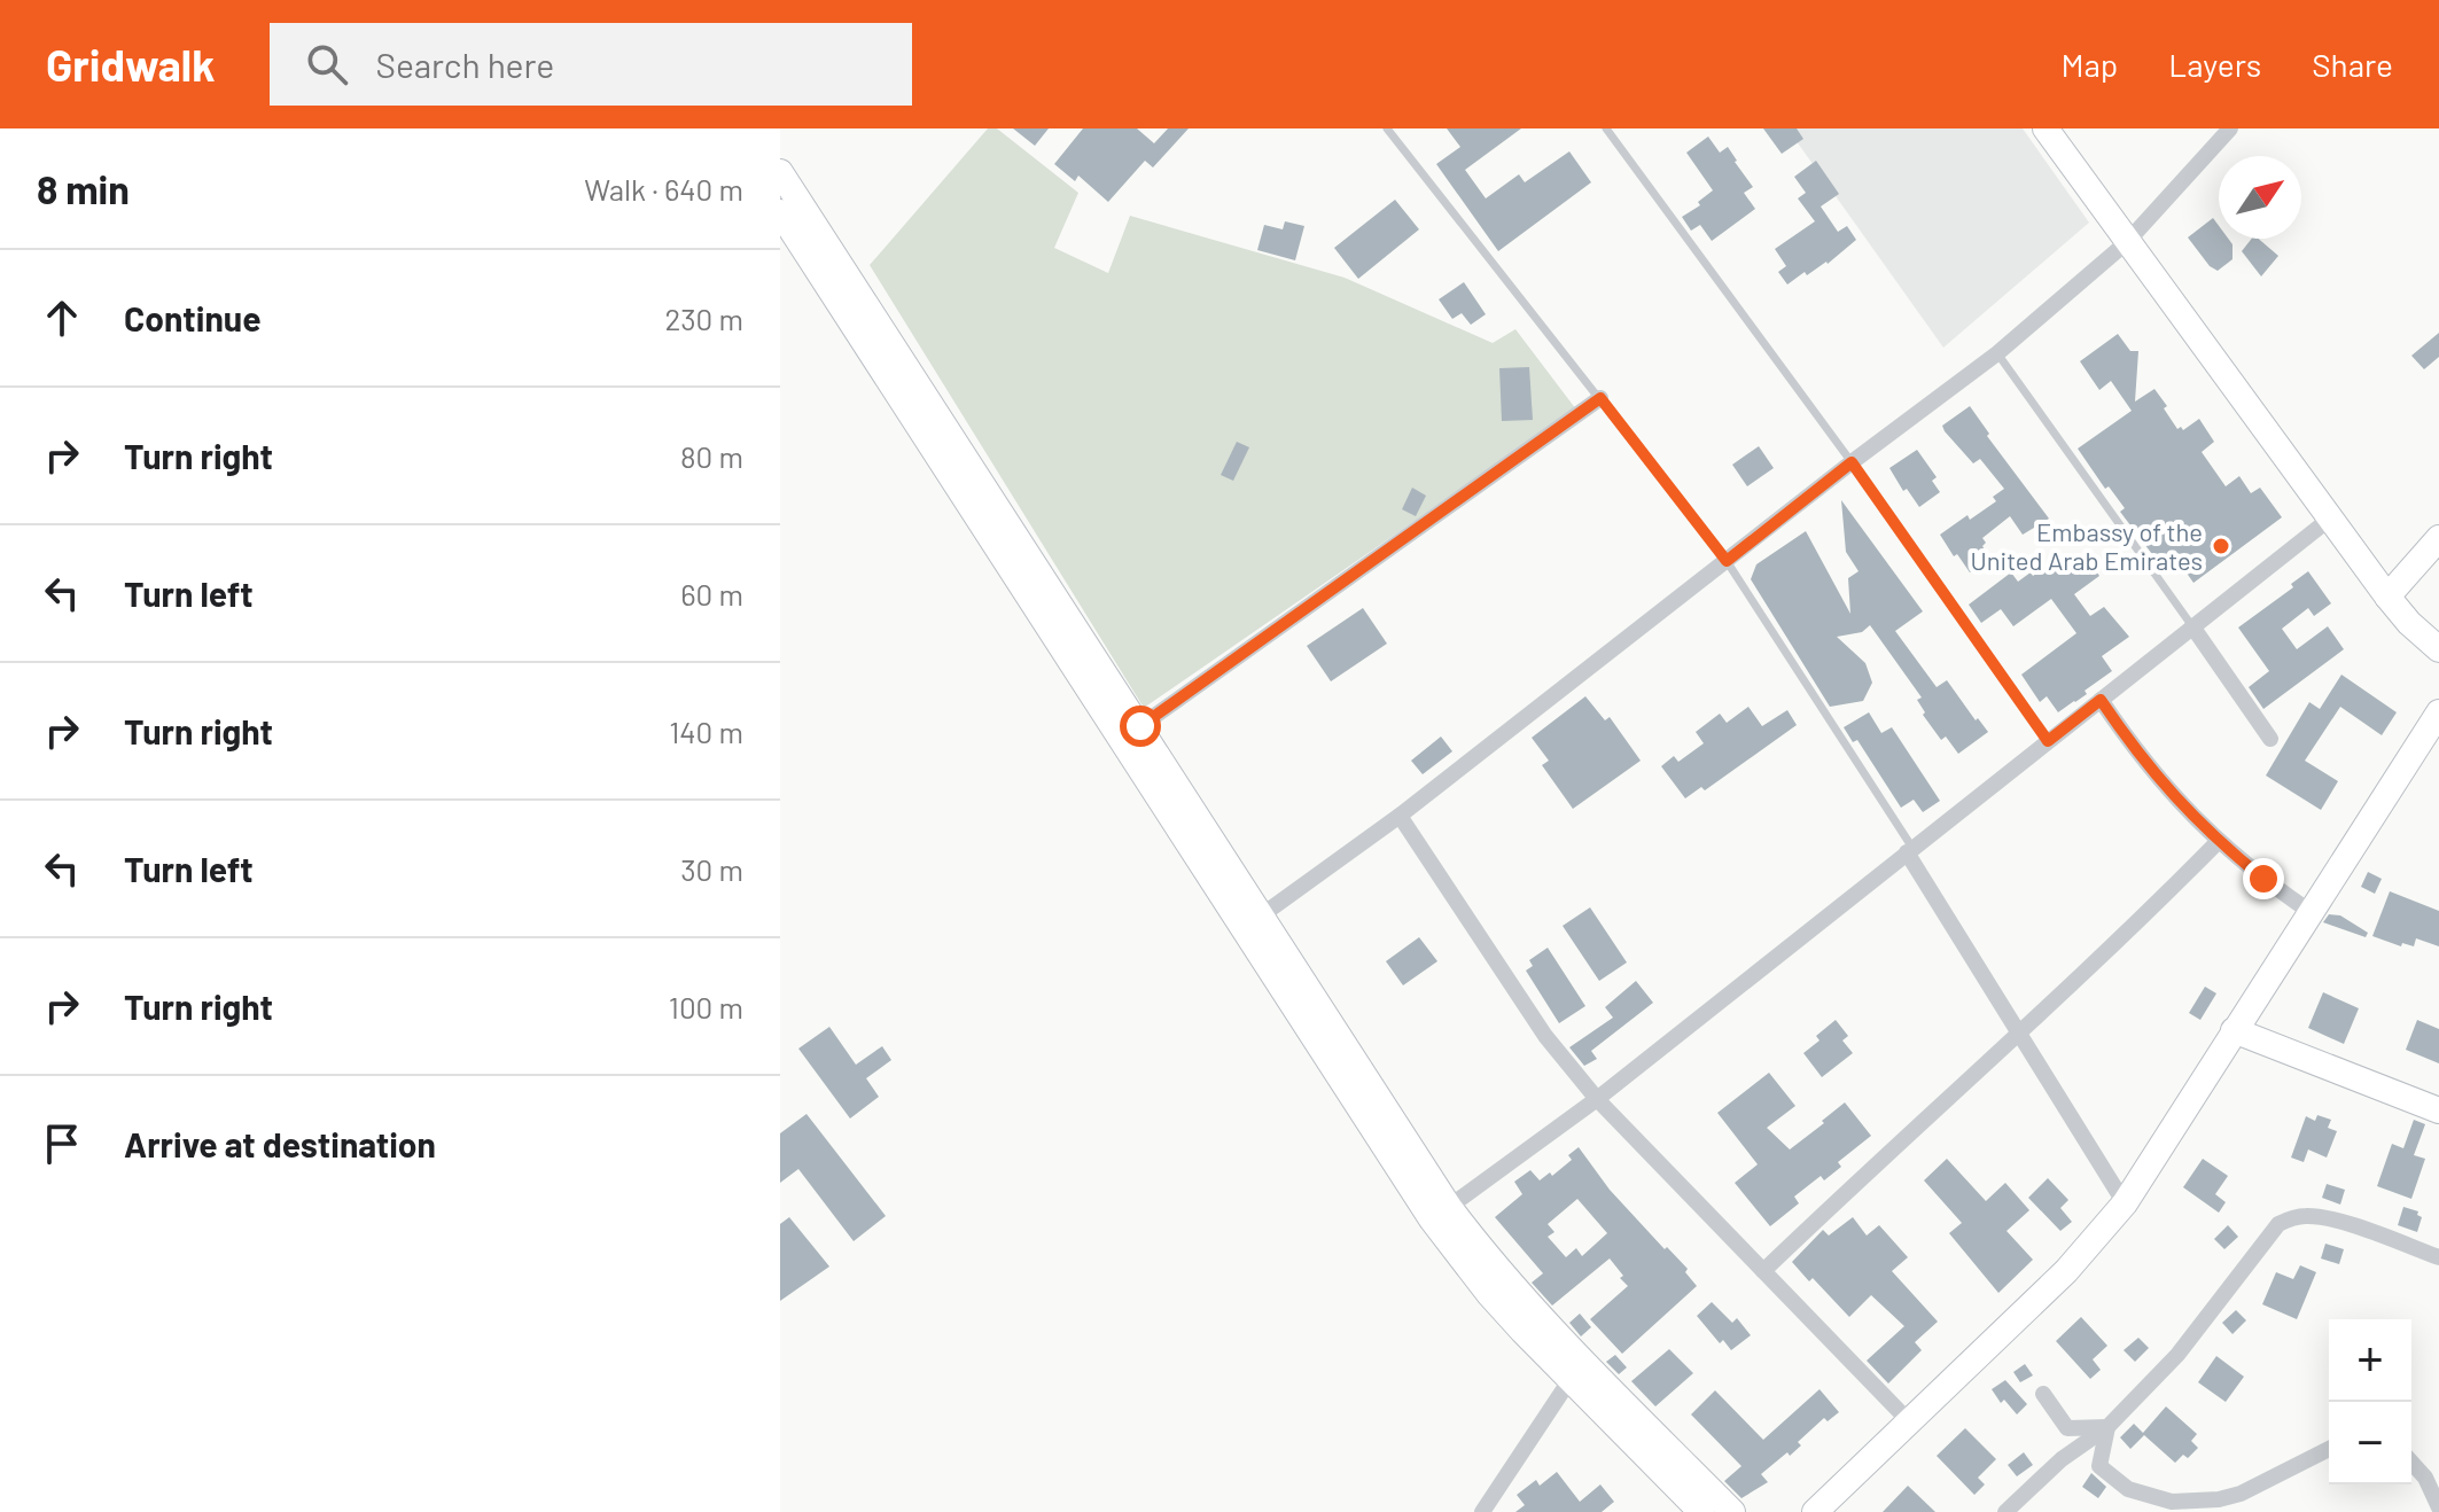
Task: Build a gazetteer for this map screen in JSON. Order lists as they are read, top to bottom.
{
  "places": ["Embassy of the United Arab Emirates"],
  "north": "top right",
  "page": {
    "header": "Gridwalk",
    "search": "Search here",
    "nav": ["Map", "Layers", "Share"],
    "heading": ["8 min", "Walk · 640 m"],
    "list": [
      ["Continue", "230 m"],
      ["Turn right", "80 m"],
      ["Turn left", "60 m"],
      ["Turn right", "140 m"],
      ["Turn left", "30 m"],
      ["Turn right", "100 m"],
      "Arrive at destination"
    ],
    "map_buttons": ["+", "−"]
  }
}
